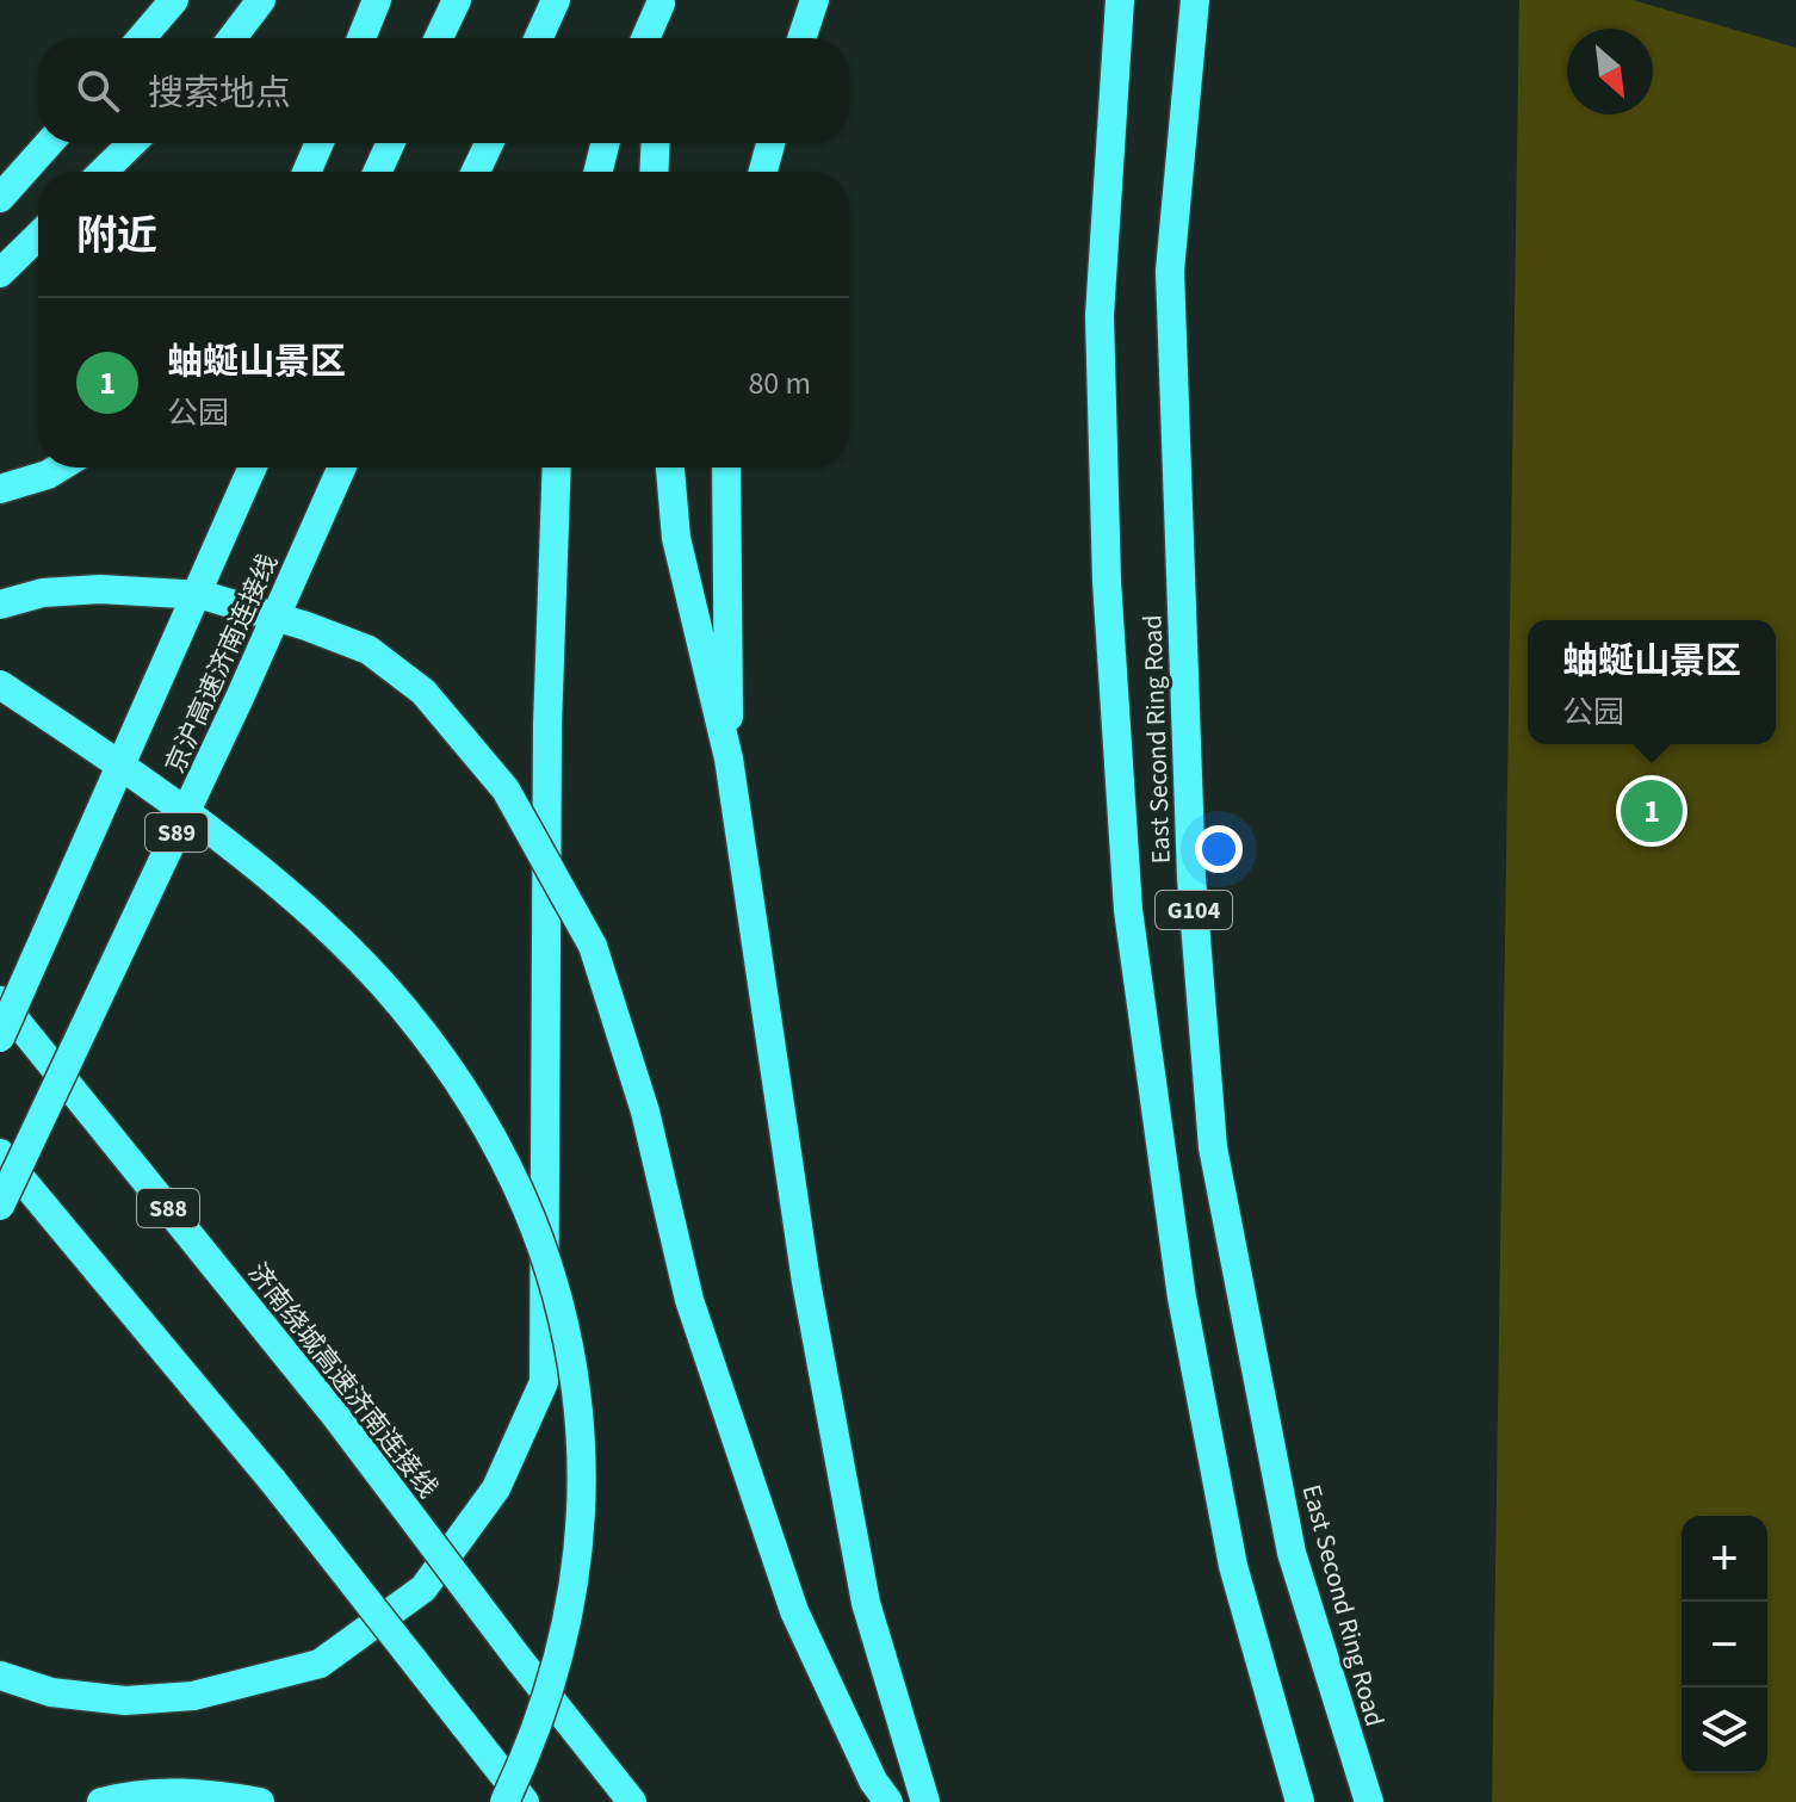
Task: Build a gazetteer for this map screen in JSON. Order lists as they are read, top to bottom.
{
  "streets": {
    "highway": [
      "京沪高速济南连接线",
      "East Second Ring Road",
      "S89",
      "G104",
      "S88",
      "济南绕城高速济南连接线"
    ]
  },
  "north": "bottom right",
  "page": {
    "search": "搜索地点",
    "heading": "附近",
    "list": [
      {
        "mark": "1",
        "name": "蚰蜒山景区",
        "note": "公园",
        "value": "80 m"
      }
    ],
    "popup": ["蚰蜒山景区", "公园"],
    "pins": "1",
    "map_buttons": ["+", "−"]
  }
}
